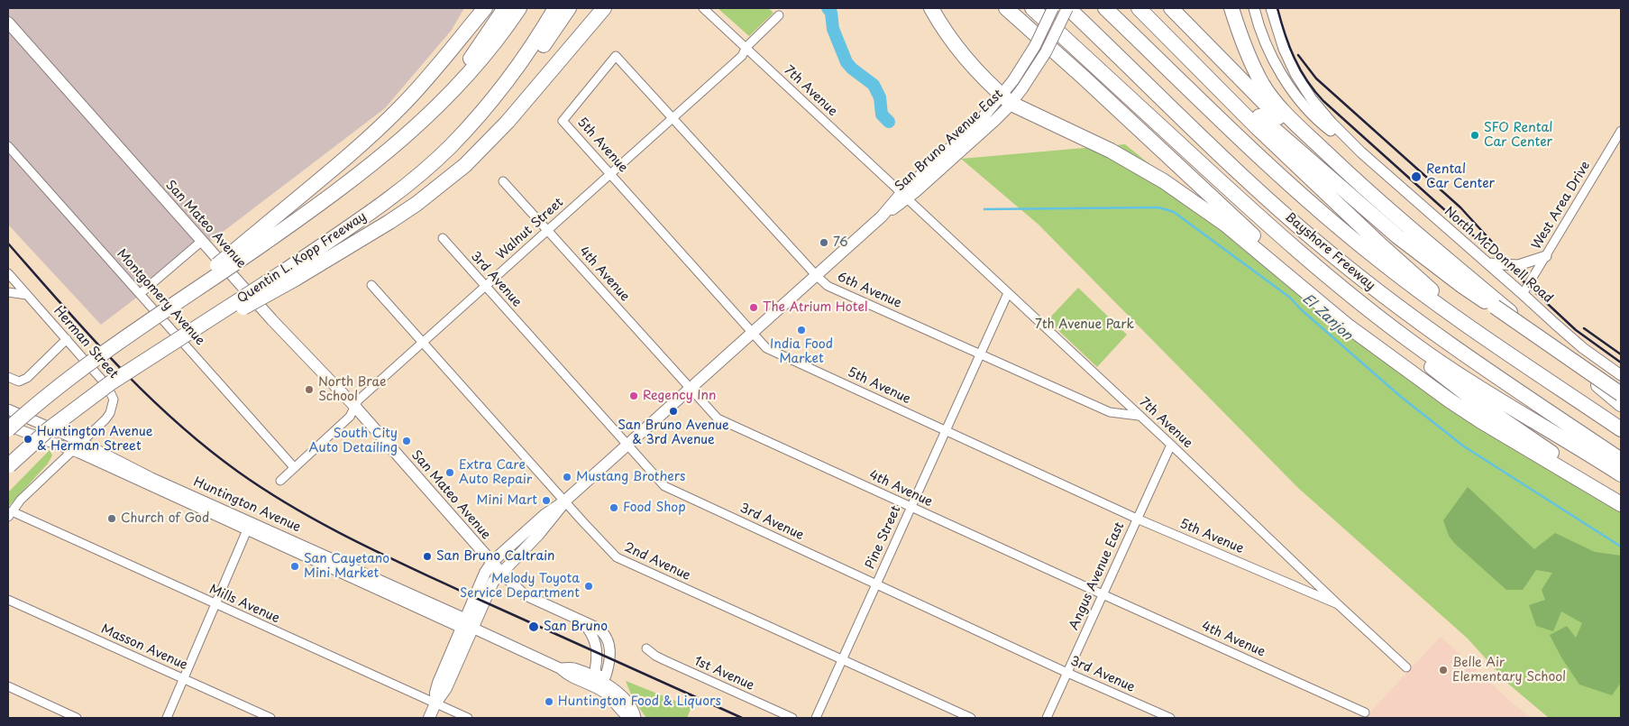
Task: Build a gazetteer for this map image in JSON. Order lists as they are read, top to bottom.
{
  "streets": {
    "highway": ["Bayshore Freeway", "Quentin L. Kopp Freeway"],
    "main road": ["San Bruno Avenue East", "San Mateo Avenue"],
    "street": [
      "7th Avenue",
      "5th Avenue",
      "West Area Drive",
      "Walnut Street",
      "North McDonnell Road",
      "4th Avenue",
      "3rd Avenue",
      "6th Avenue",
      "Montgomery Avenue",
      "Herman Street",
      "Huntington Avenue",
      "Pine Street",
      "2nd Avenue",
      "Angus Avenue East",
      "Mills Avenue",
      "Masson Avenue",
      "1st Avenue"
    ]
  },
  "crossings": [
    ["7th Avenue", "San Bruno Avenue East"],
    ["7th Avenue", "5th Avenue"],
    ["7th Avenue", "Walnut Street"],
    ["7th Avenue", "6th Avenue"],
    ["7th Avenue", "Pine Street"],
    ["7th Avenue", "Angus Avenue East"],
    ["San Bruno Avenue East", "5th Avenue"],
    ["San Bruno Avenue East", "San Mateo Avenue"],
    ["San Bruno Avenue East", "Bayshore Freeway"],
    ["San Bruno Avenue East", "4th Avenue"],
    ["San Bruno Avenue East", "3rd Avenue"],
    ["San Bruno Avenue East", "6th Avenue"],
    ["San Bruno Avenue East", "Huntington Avenue"],
    ["San Bruno Avenue East", "2nd Avenue"],
    ["5th Avenue", "Walnut Street"],
    ["5th Avenue", "6th Avenue"],
    ["5th Avenue", "Pine Street"],
    ["5th Avenue", "Angus Avenue East"],
    ["West Area Drive", "North McDonnell Road"],
    ["San Mateo Avenue", "Walnut Street"],
    ["San Mateo Avenue", "Huntington Avenue"],
    ["Walnut Street", "4th Avenue"],
    ["Walnut Street", "3rd Avenue"],
    ["Walnut Street", "6th Avenue"],
    ["Walnut Street", "Montgomery Avenue"],
    ["Walnut Street", "2nd Avenue"],
    ["4th Avenue", "Pine Street"],
    ["4th Avenue", "Angus Avenue East"],
    ["3rd Avenue", "Pine Street"],
    ["3rd Avenue", "Angus Avenue East"],
    ["6th Avenue", "Pine Street"],
    ["Herman Street", "Huntington Avenue"],
    ["Herman Street", "Mills Avenue"],
    ["Pine Street", "2nd Avenue"]
  ],
  "water": ["El Zanjon"],
  "parks": ["7th Avenue Park"],
  "places": [
    "SFO Rental Car Center",
    "Rental Car Center",
    "76",
    "The Atrium Hotel",
    "India Food Market",
    "North Brae School",
    "Regency Inn",
    "San Bruno Avenue & 3rd Avenue",
    "Huntington Avenue & Herman Street",
    "South City Auto Detailing",
    "Extra Care Auto Repair",
    "Mustang Brothers",
    "Mini Mart",
    "Food Shop",
    "Church of God",
    "San Bruno Caltrain",
    "San Cayetano Mini Market",
    "Melody Toyota Service Department",
    "San Bruno",
    "Belle Air Elementary School",
    "Huntington Food & Liquors"
  ]
}
